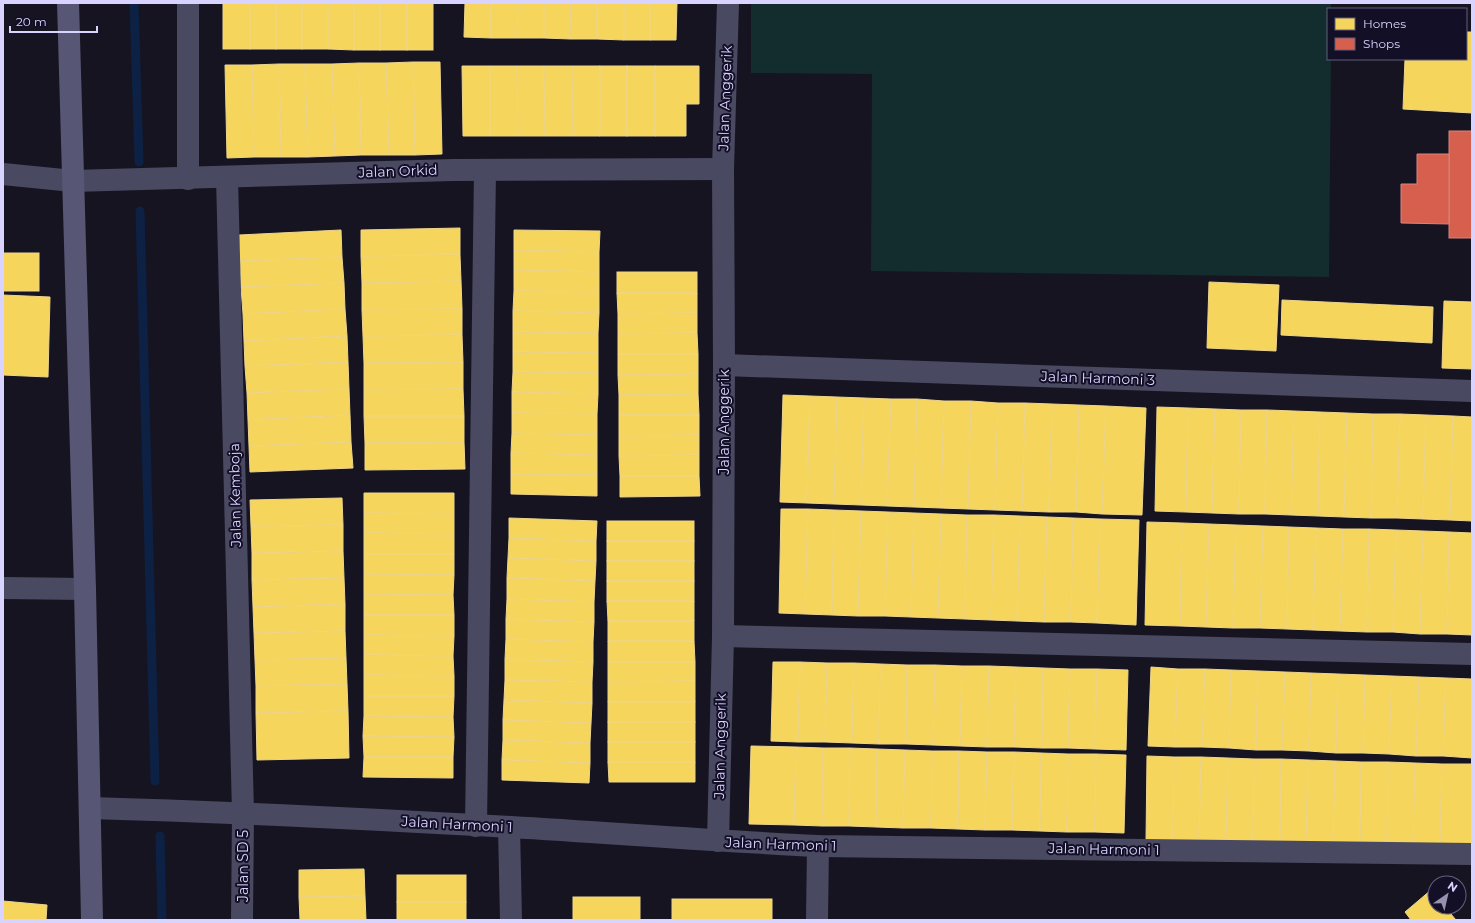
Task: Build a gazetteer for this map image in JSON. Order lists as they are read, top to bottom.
{
  "streets": {
    "street": [
      "Jalan Anggerik",
      "Jalan Orkid",
      "Jalan Harmoni 3",
      "Jalan Kemboja",
      "Jalan Harmoni 1",
      "Jalan SD 5"
    ]
  },
  "crossings": [
    ["Jalan Anggerik", "Jalan Orkid"],
    ["Jalan Anggerik", "Jalan Harmoni 3"],
    ["Jalan Anggerik", "Jalan Harmoni 1"],
    ["Jalan Orkid", "Jalan Kemboja"],
    ["Jalan Kemboja", "Jalan Harmoni 1"],
    ["Jalan Kemboja", "Jalan SD 5"],
    ["Jalan Harmoni 1", "Jalan SD 5"]
  ],
  "legend": ["Homes", "Shops"],
  "scale_bar": "20 m",
  "north": "top right"
}
